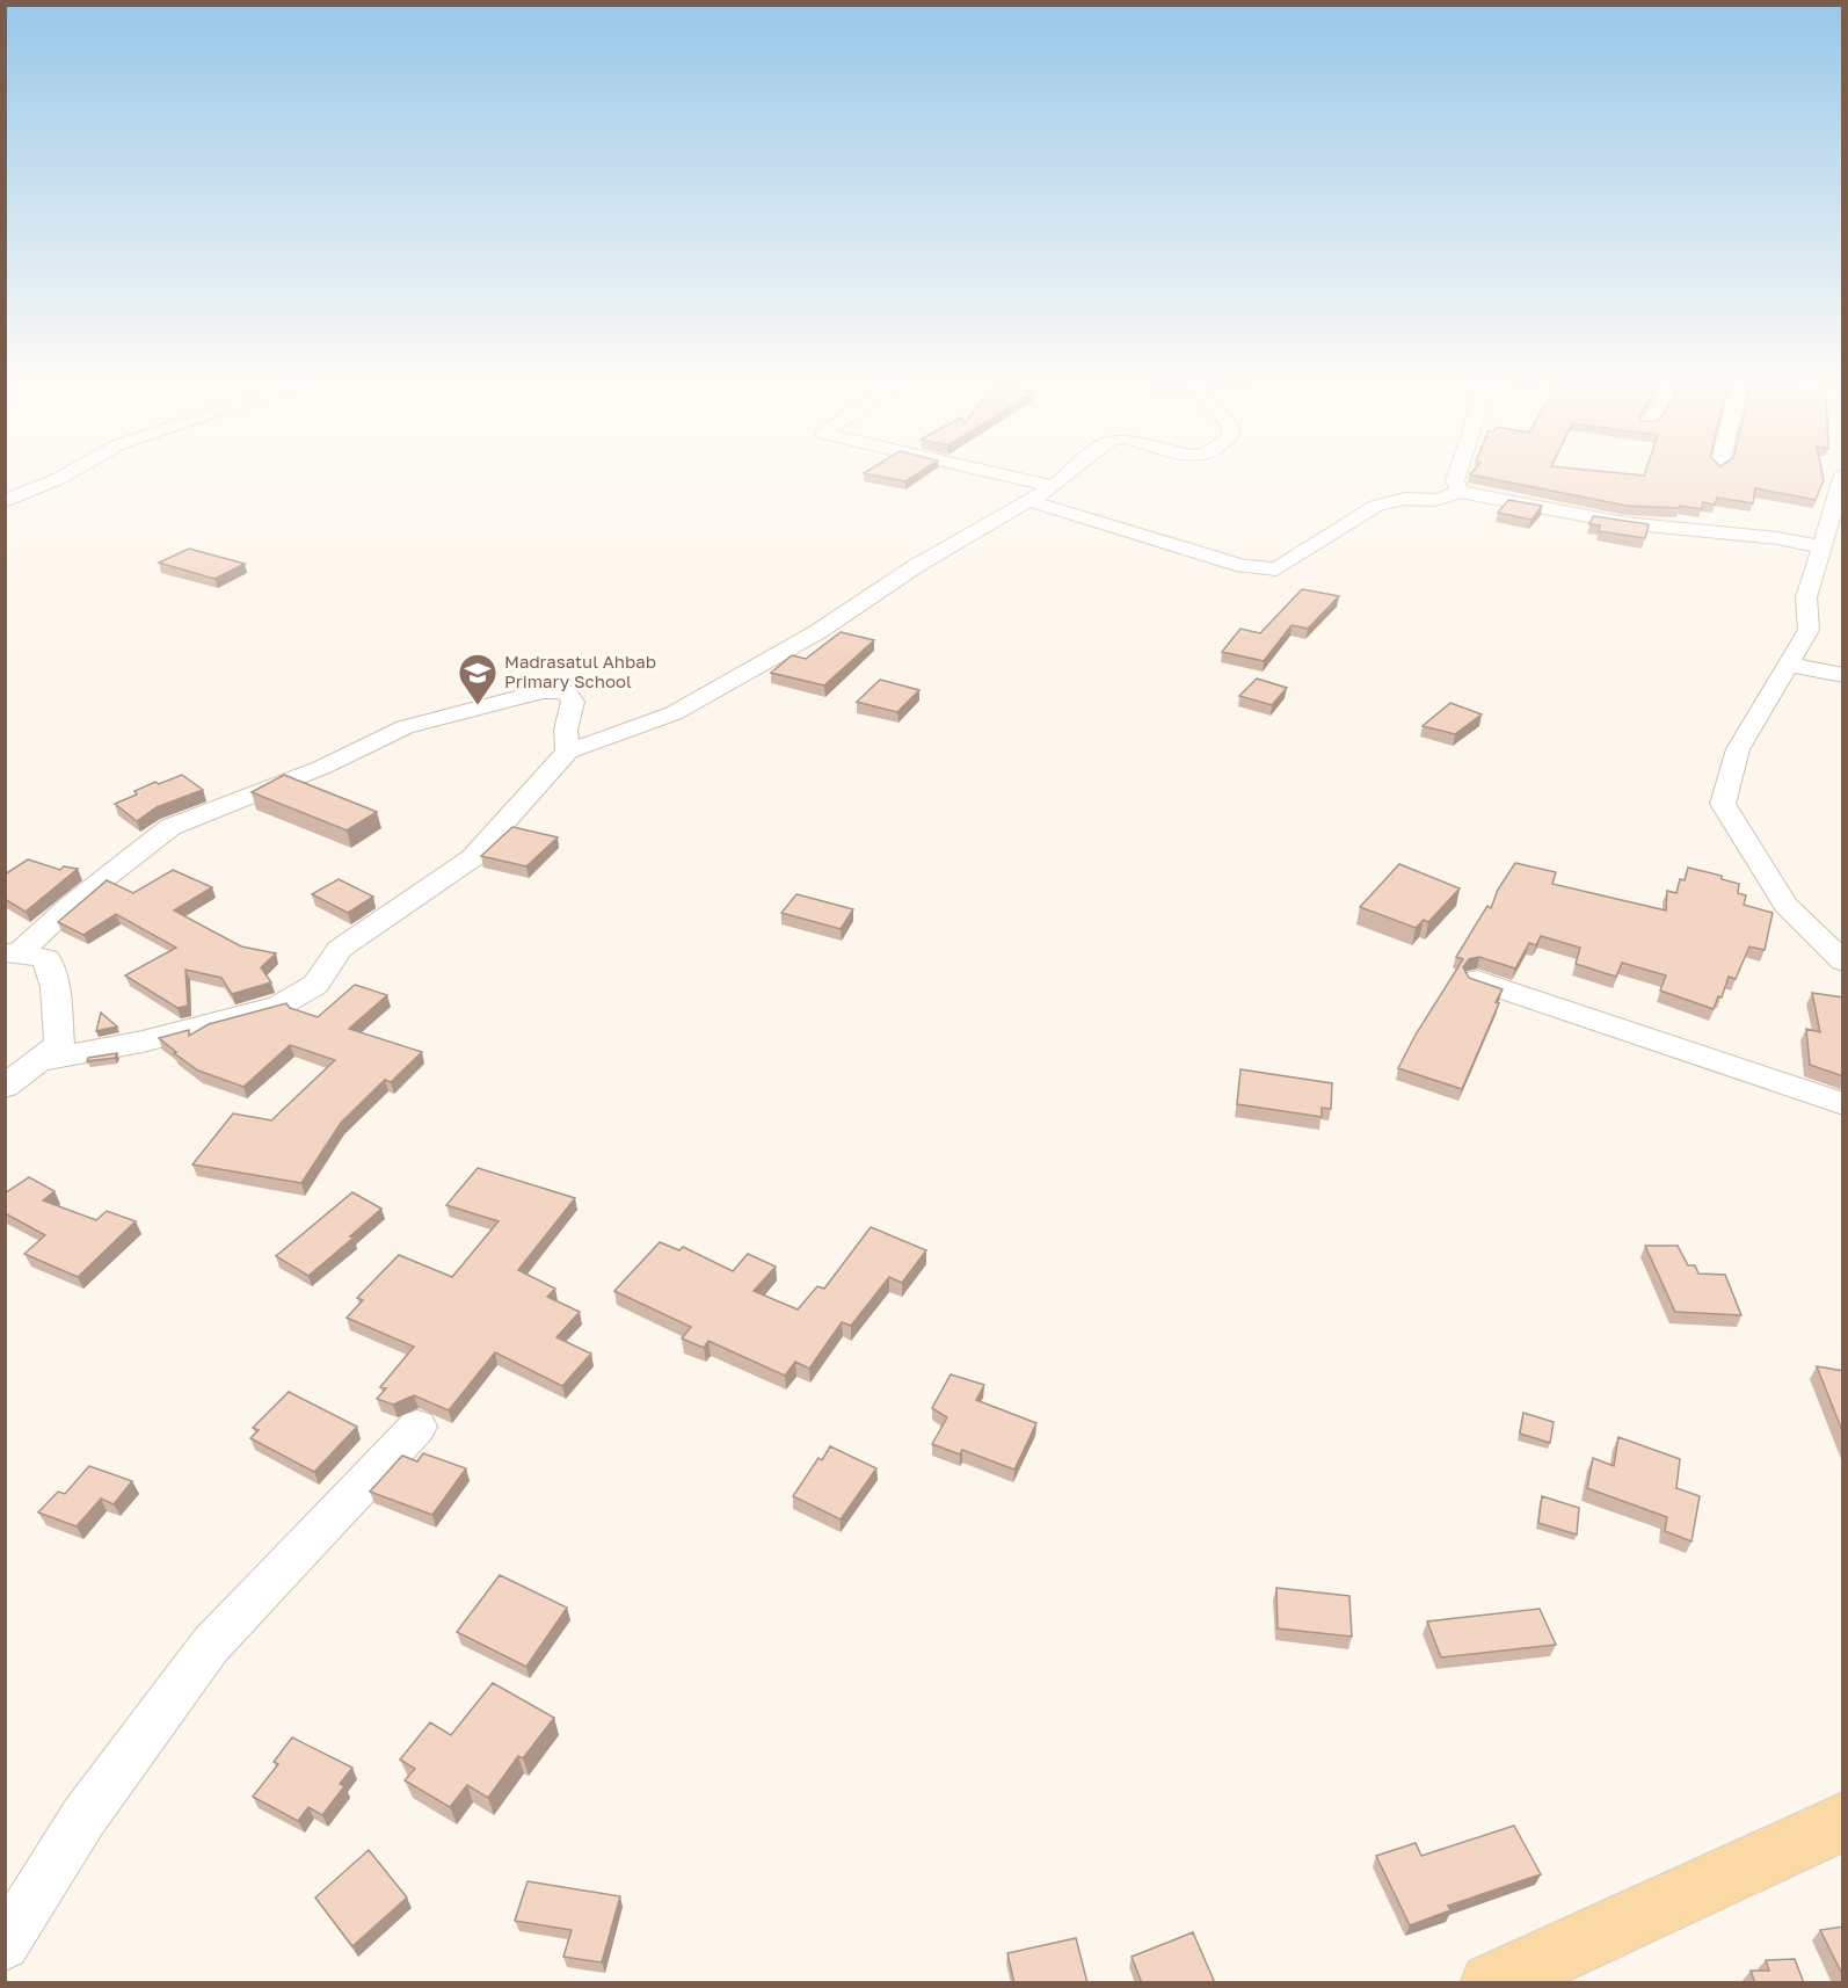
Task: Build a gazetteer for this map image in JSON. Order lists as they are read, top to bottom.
{
  "places": {
    "school or university": ["Madrasatul Ahbab Primary School"]
  }
}
